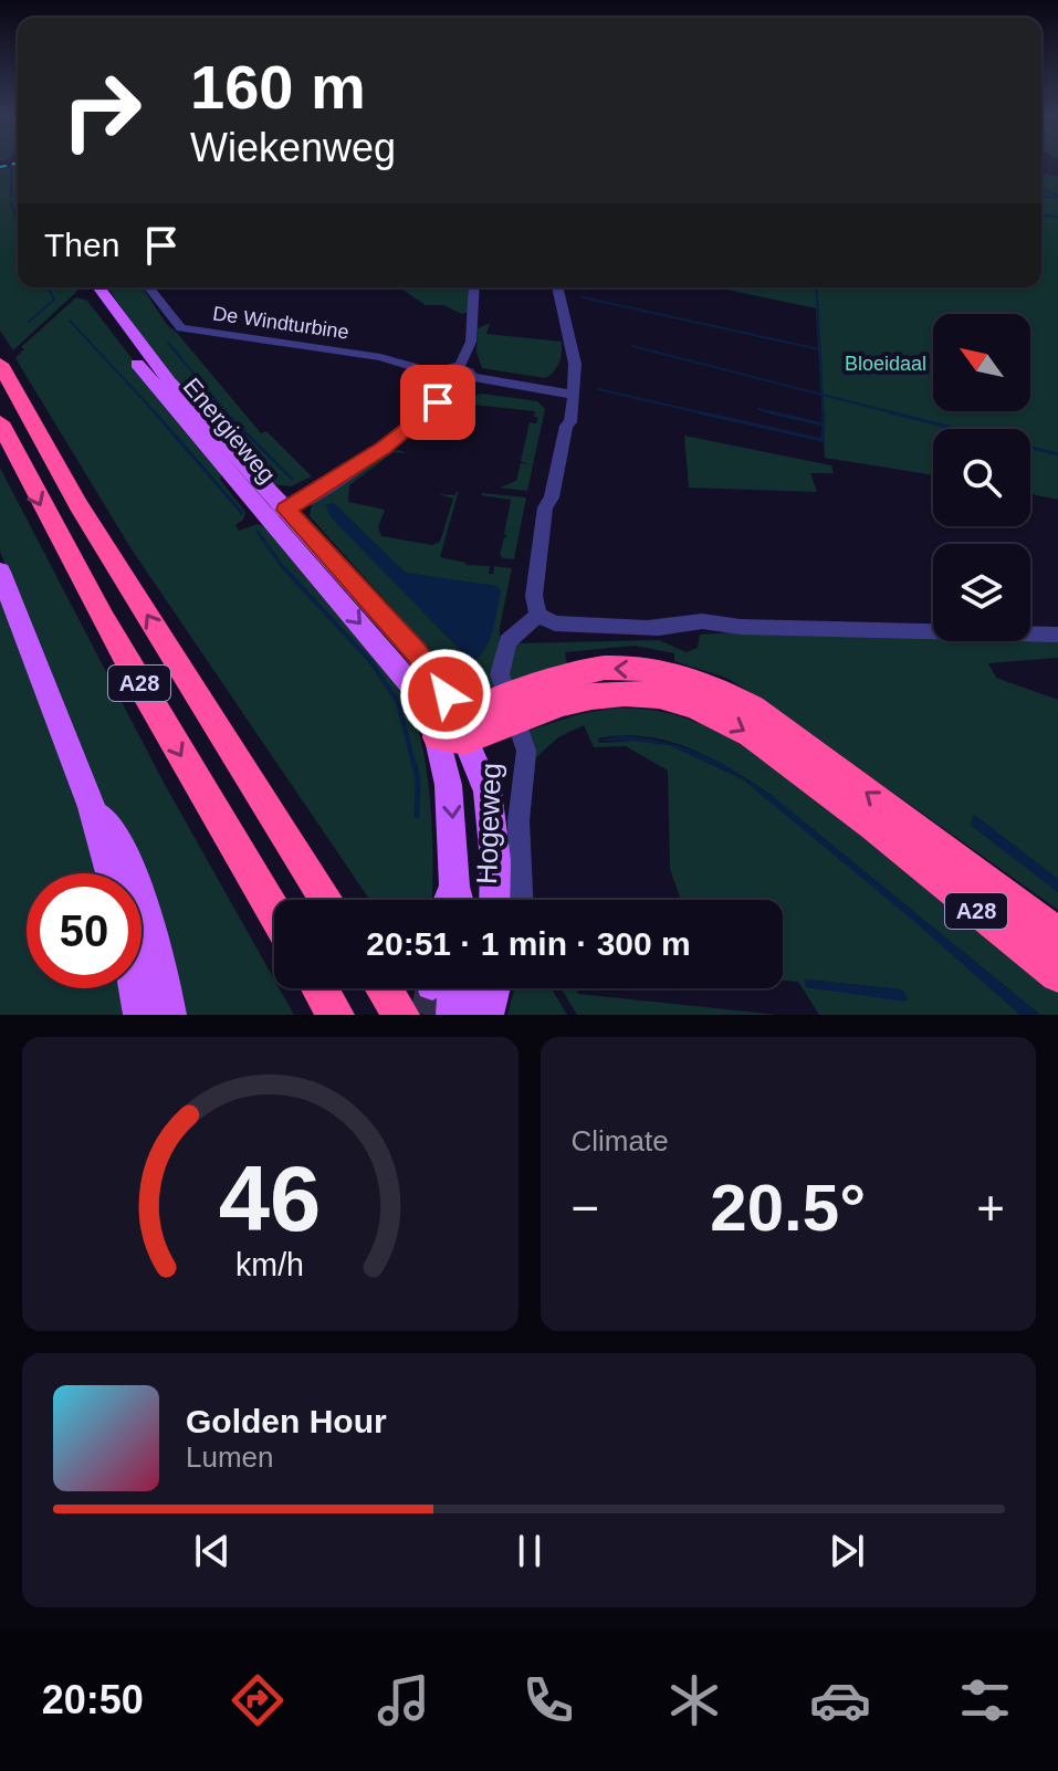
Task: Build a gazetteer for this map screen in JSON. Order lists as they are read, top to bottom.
{
  "streets": {
    "highway": ["A28"],
    "main road": ["Energieweg", "Hogeweg"],
    "street": ["De Windturbine"]
  },
  "crossings": [
    ["Energieweg", "A28"],
    ["Energieweg", "Hogeweg"],
    ["A28", "Hogeweg"]
  ],
  "parks": ["Bloeidaal"],
  "north": "top left",
  "page": {
    "turn": ["160 m", "Wiekenweg"],
    "then": "Then",
    "limit": "50",
    "trip": "20:51 · 1 min · 300 m",
    "tile": "Climate",
    "heat": ["−", "20.5°", "+"],
    "song": ["Golden Hour", "Lumen"],
    "tabs": "20:50",
    "gauge": ["46", "km/h"]
  }
}
